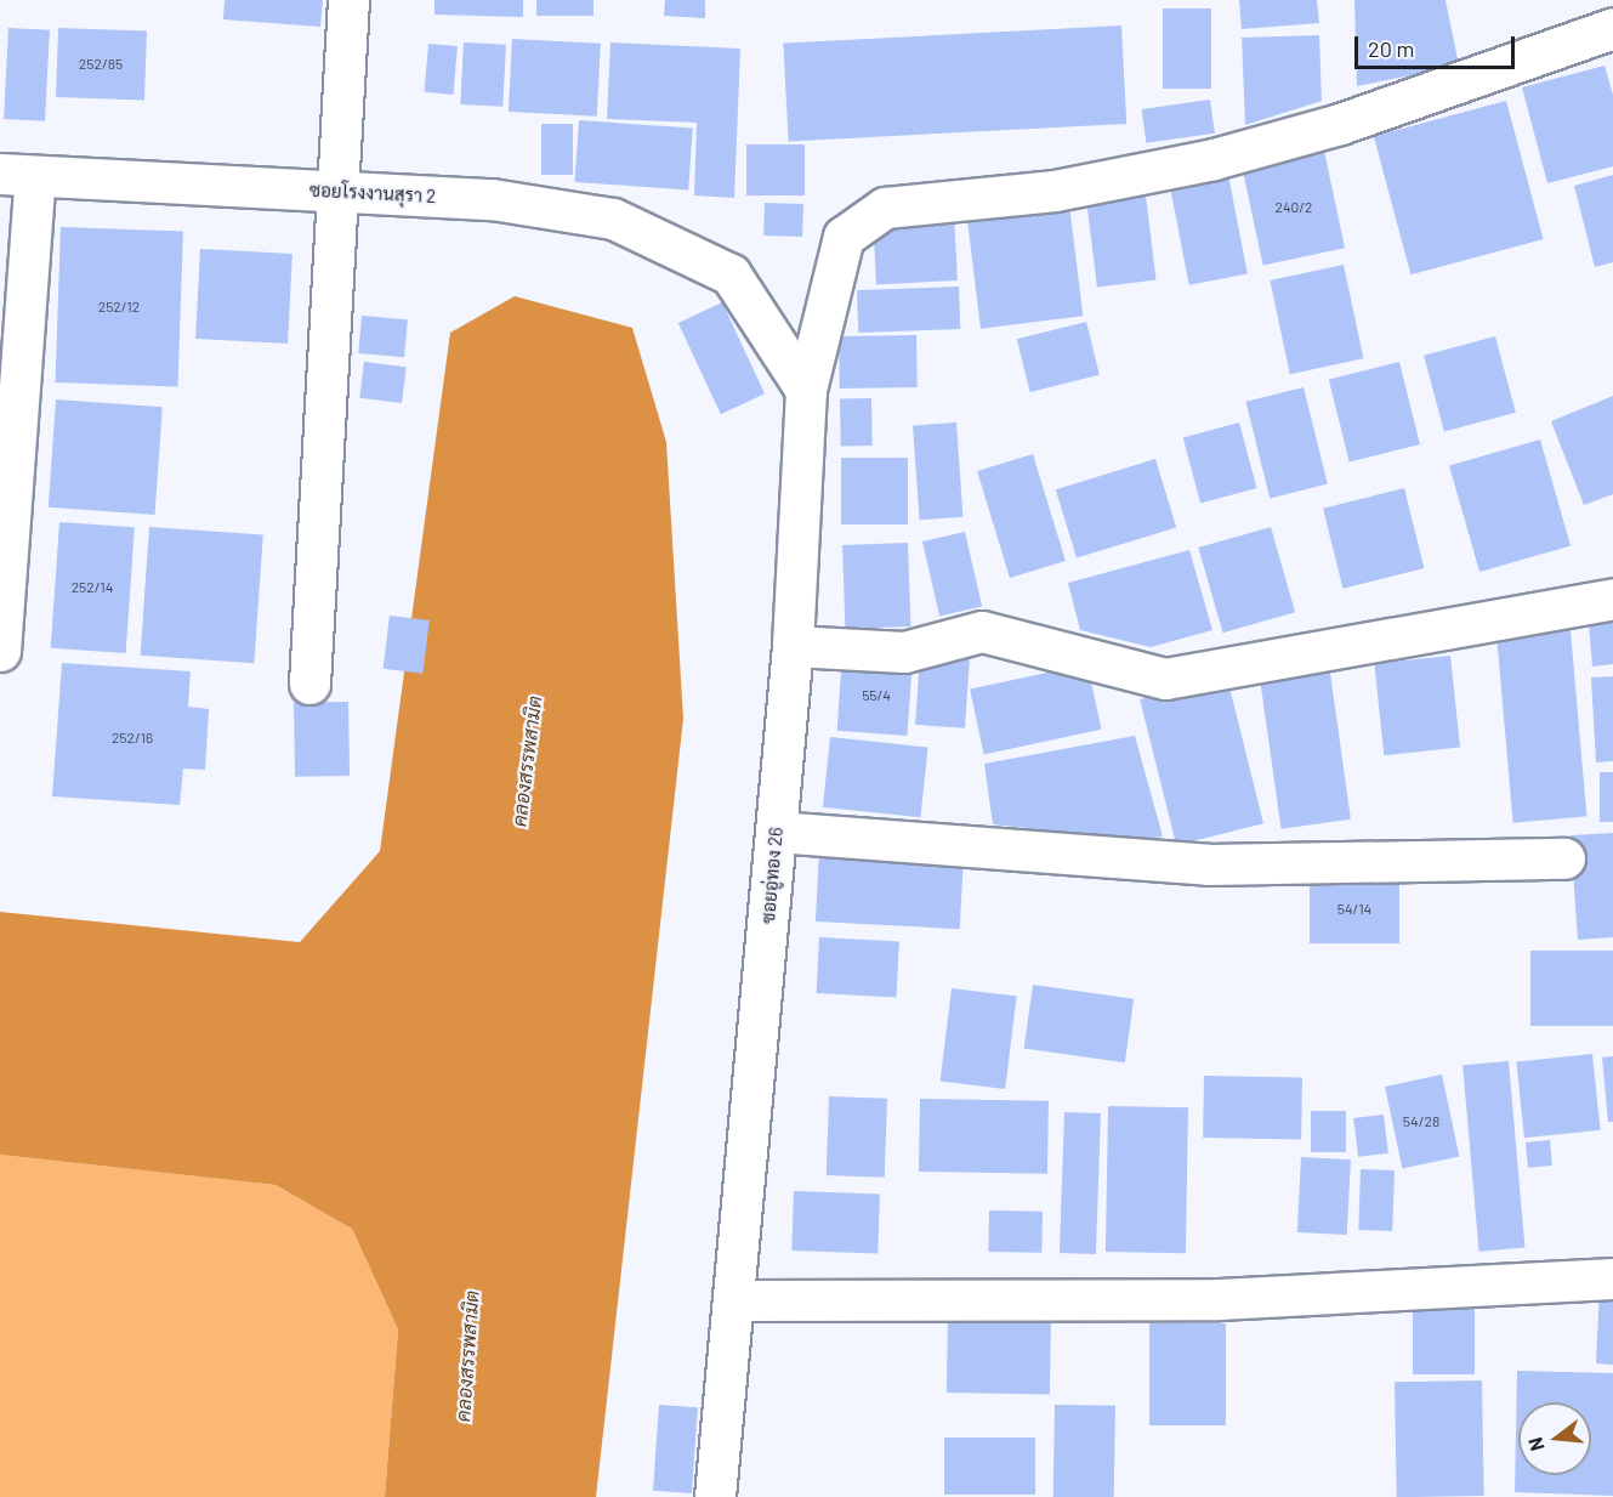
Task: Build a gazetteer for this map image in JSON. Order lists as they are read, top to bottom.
{
  "streets": {
    "street": ["ซอยโรงงานสุรา 2", "ซอยอู่ทอง 26"]
  },
  "crossings": [
    ["ซอยโรงงานสุรา 2", "ซอยอู่ทอง 26"]
  ],
  "water": ["คลองสรรพสามิต"],
  "house_numbers": [
    "252/85",
    "240/2",
    "252/12",
    "252/14",
    "55/4",
    "252/16",
    "54/14",
    "54/28"
  ],
  "scale_bar": "20 m",
  "north": "left"
}
